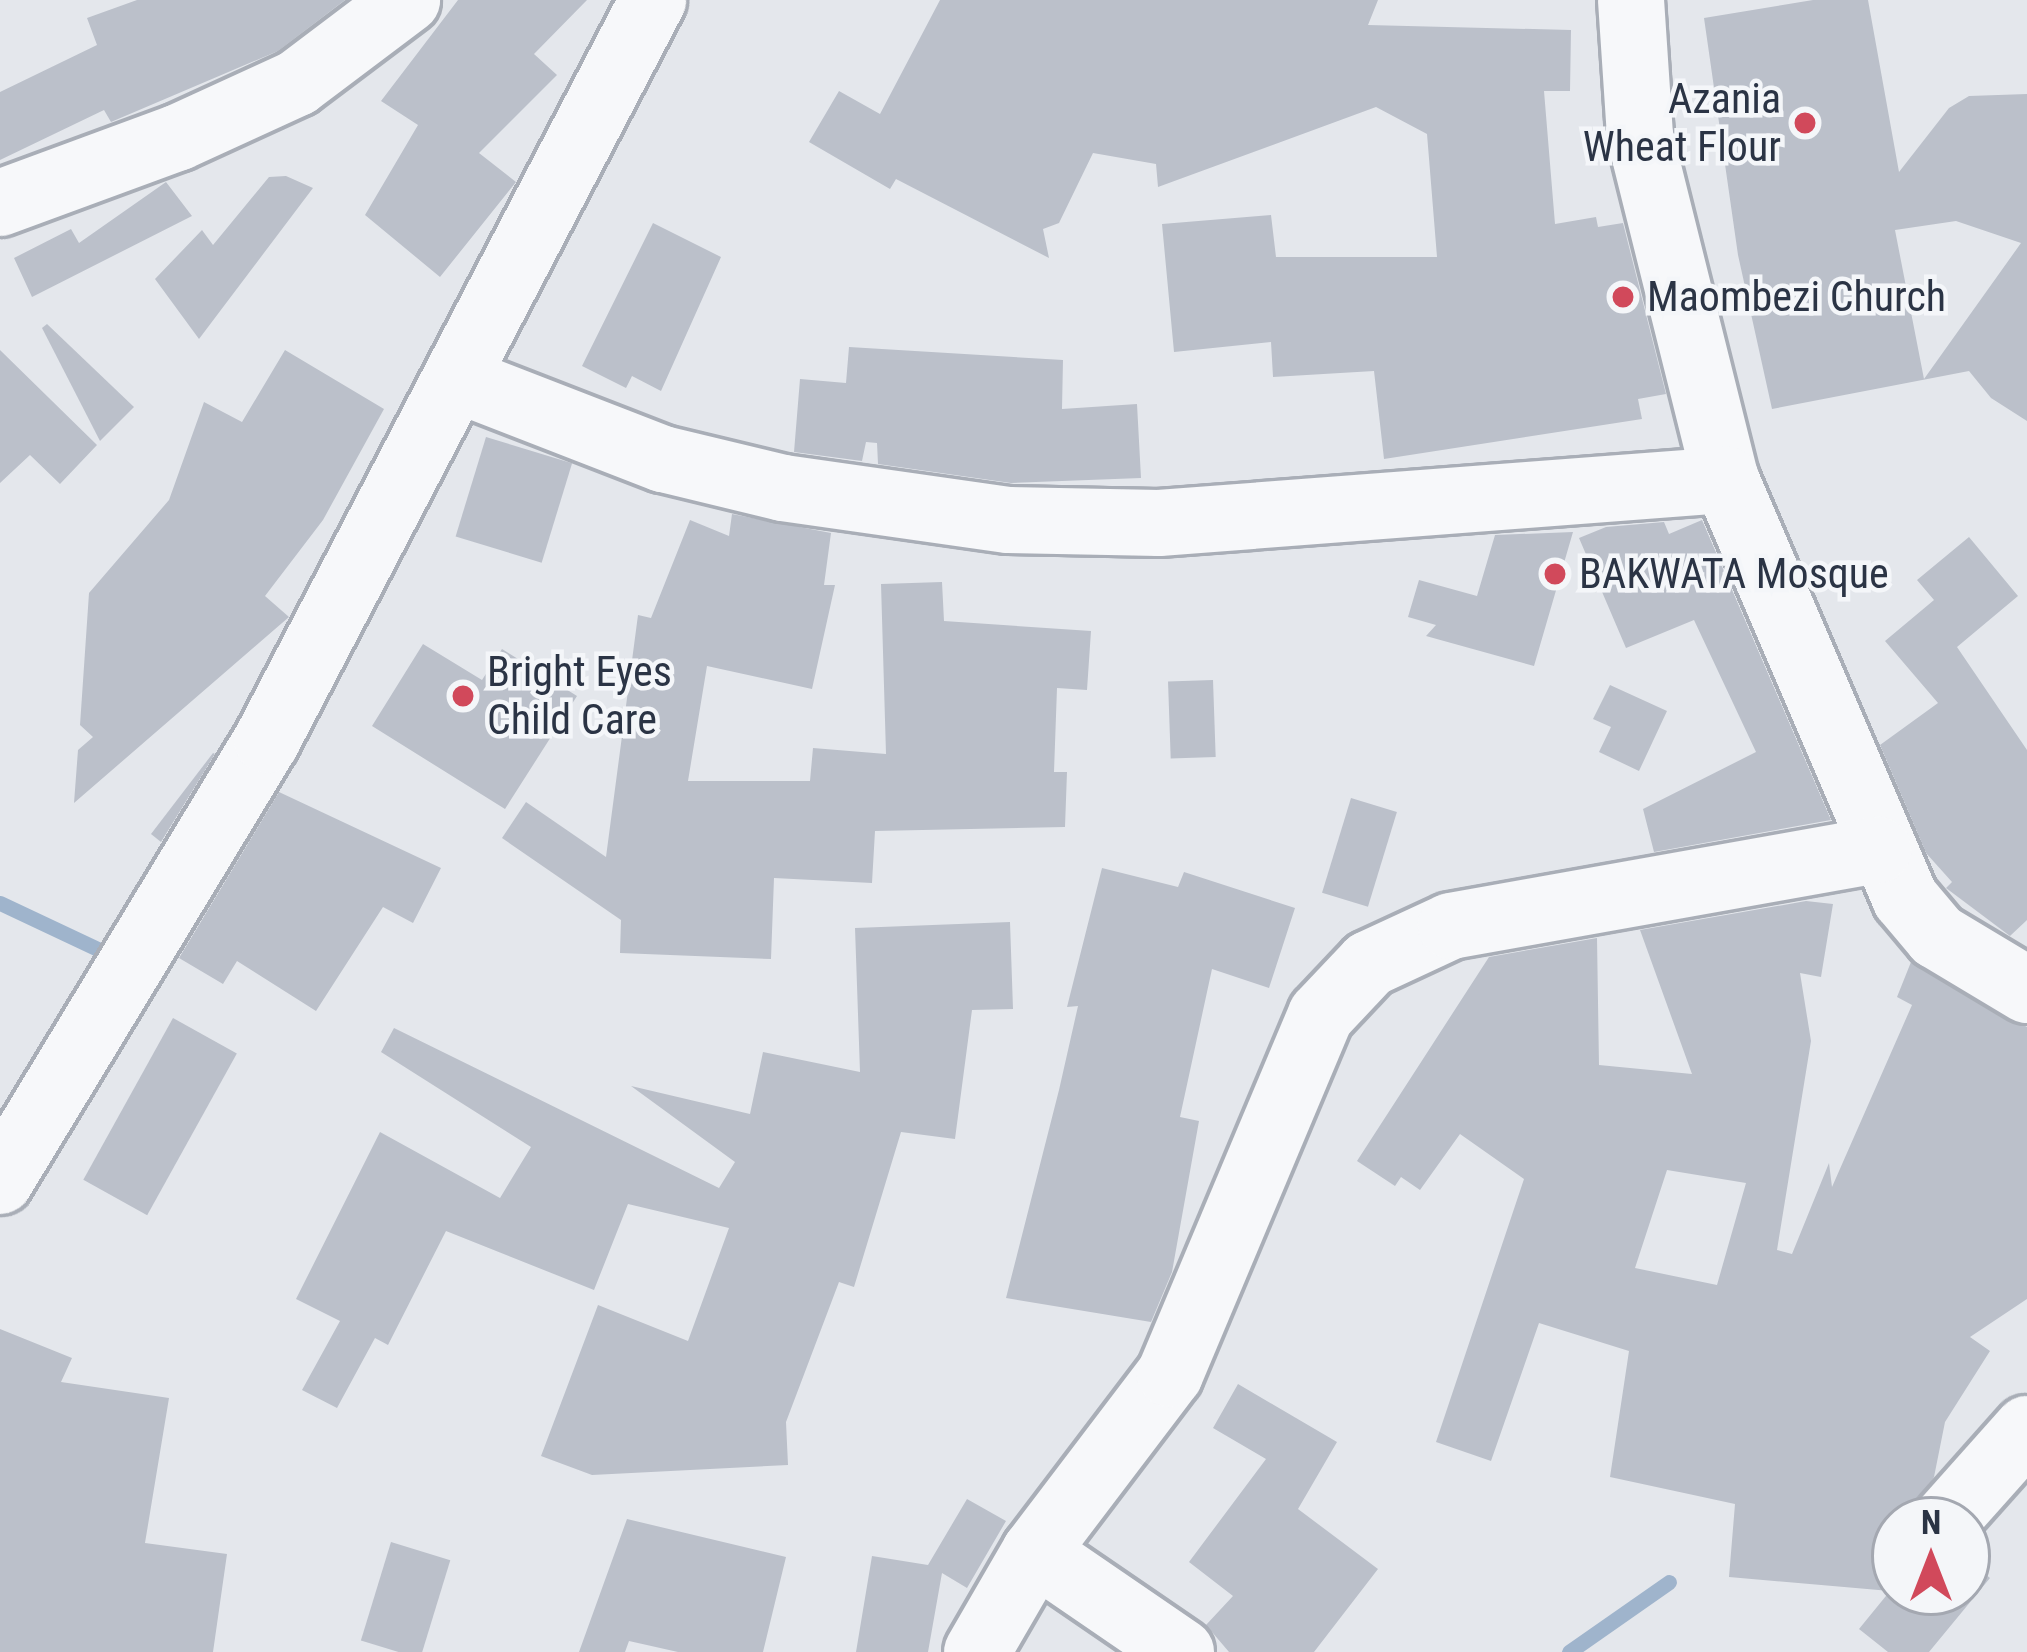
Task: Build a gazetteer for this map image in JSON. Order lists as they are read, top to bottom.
{
  "places": [
    "Azania Wheat Flour",
    "Maombezi Church",
    "BAKWATA Mosque",
    "Bright Eyes Child Care"
  ],
  "north": "top"
}
